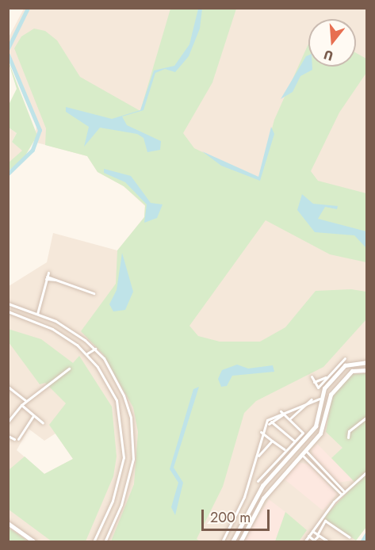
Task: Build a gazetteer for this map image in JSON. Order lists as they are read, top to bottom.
{
  "scale_bar": "200 m",
  "north": "bottom"
}
